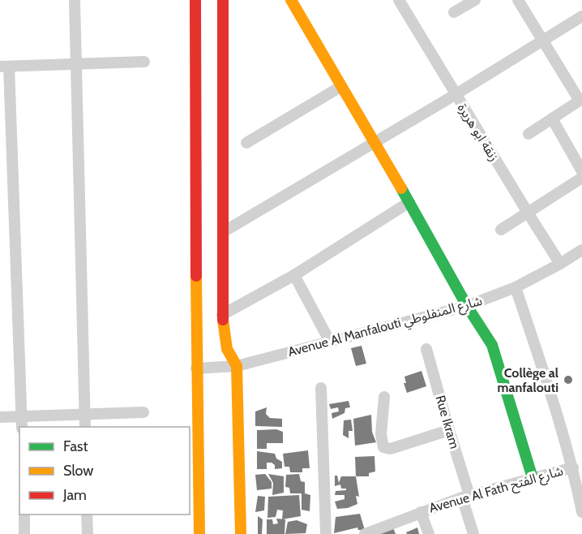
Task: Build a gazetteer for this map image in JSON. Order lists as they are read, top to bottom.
{
  "streets": {
    "street": [
      "زنقة ابو هريرة",
      "Avenue Al Manfalouti شارع المنفلوطي",
      "Rue Ikram",
      "Avenue Al Fath شارع الفتح"
    ]
  },
  "crossings": [
    ["زنقة ابو هريرة", "Avenue Al Manfalouti شارع المنفلوطي"],
    ["Rue Ikram", "Avenue Al Fath شارع الفتح"]
  ],
  "places": ["Collège al manfalouti"],
  "legend": ["Fast", "Slow", "Jam"]
}
